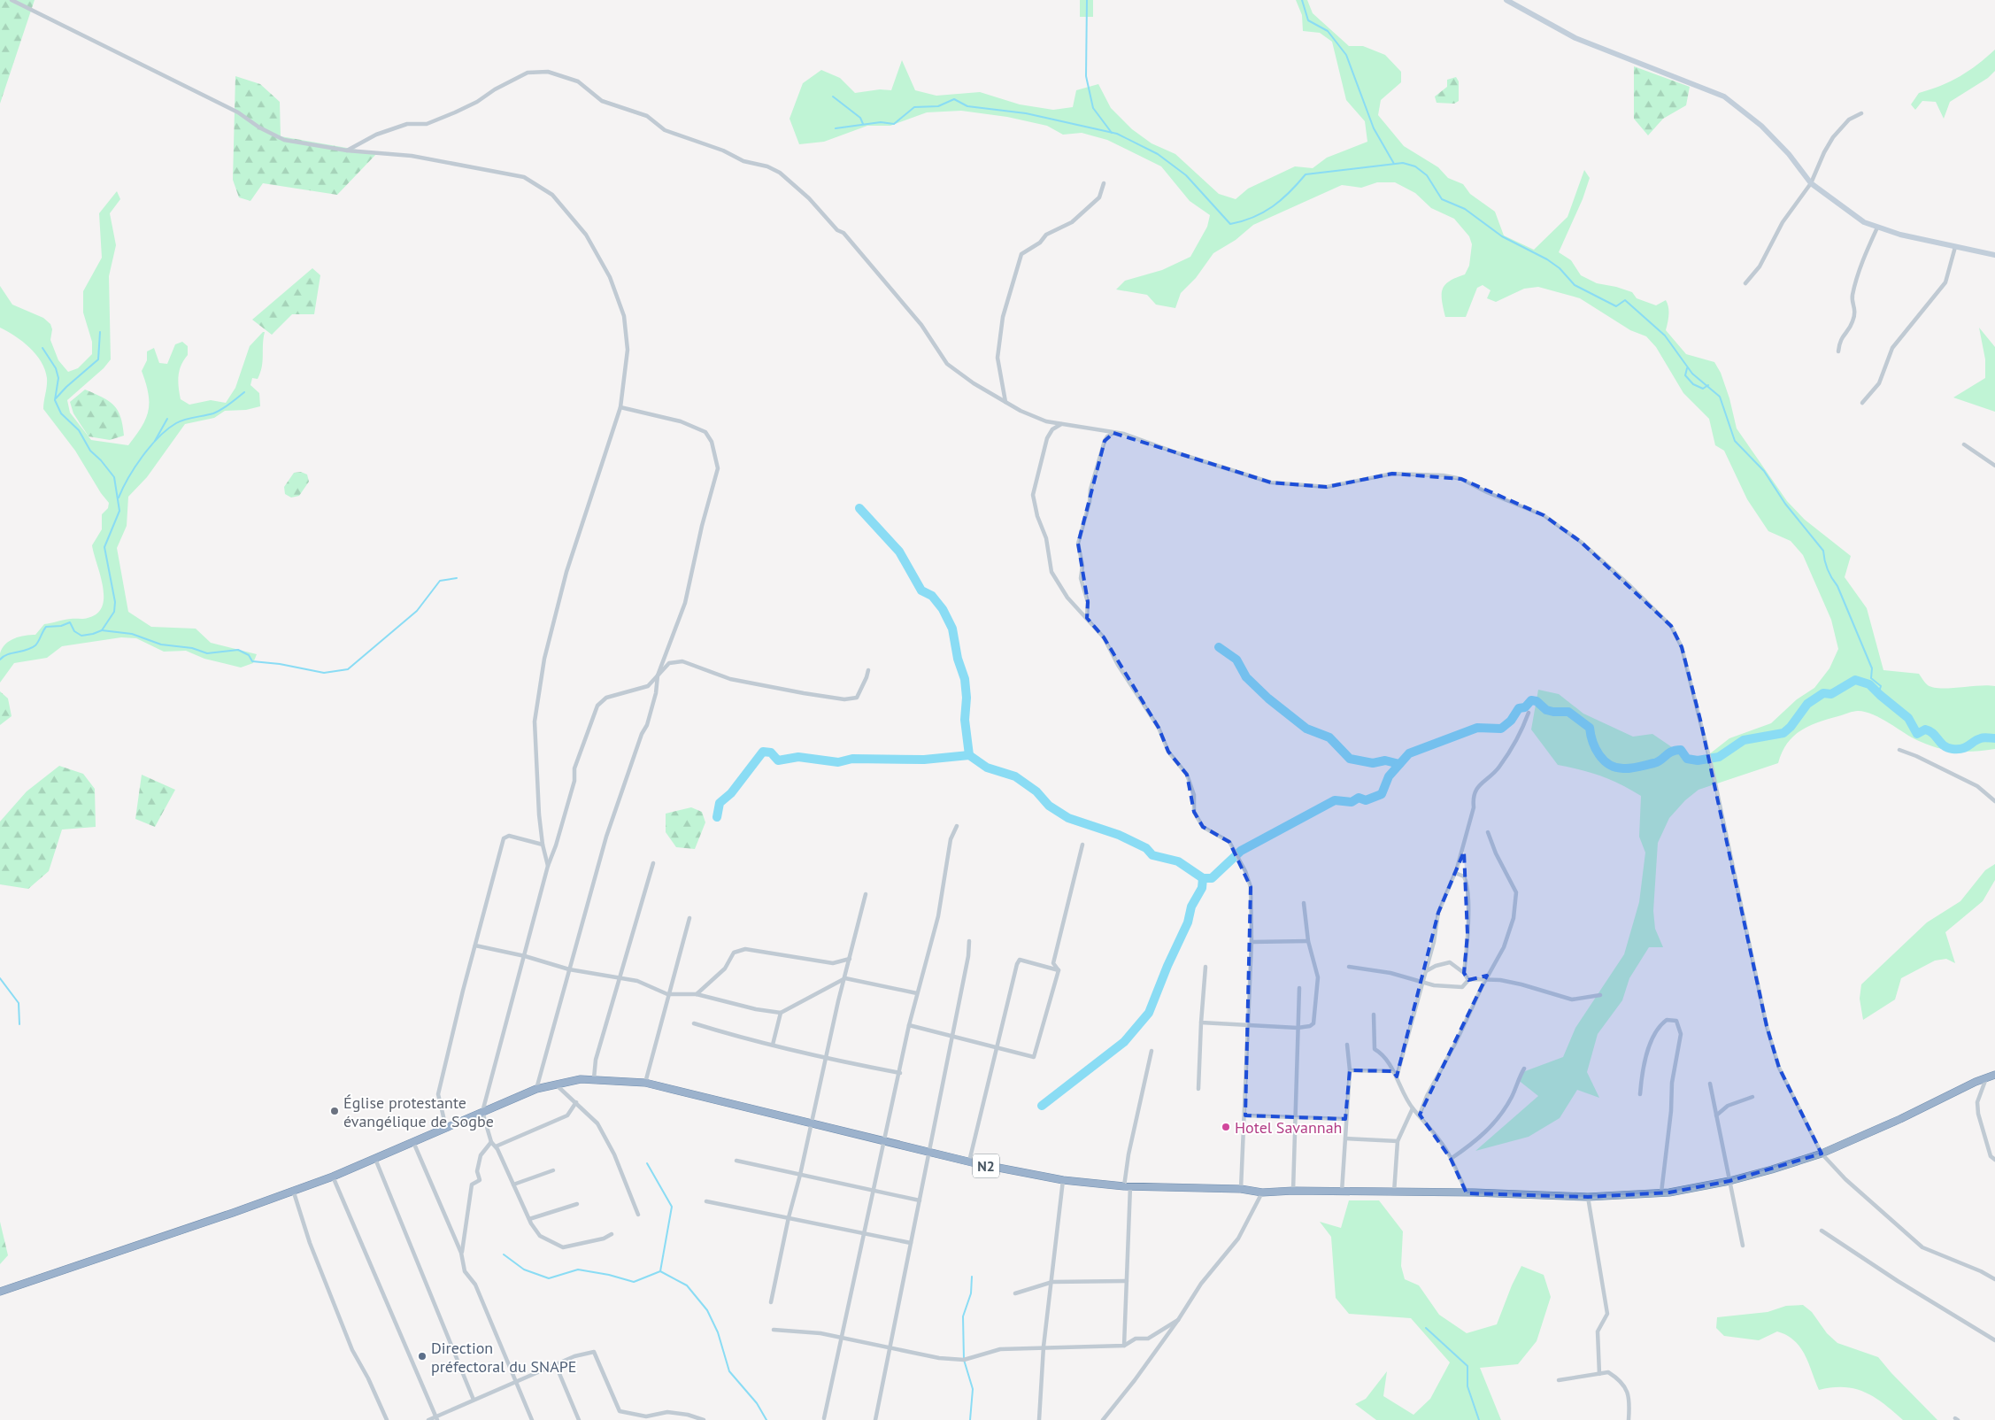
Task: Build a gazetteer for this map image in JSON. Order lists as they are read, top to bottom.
{
  "streets": {
    "highway": ["N2"]
  },
  "places": ["Église protestante évangélique de Sogbe", "Hotel Savannah", "Direction préfectoral du SNAPE"]
}
